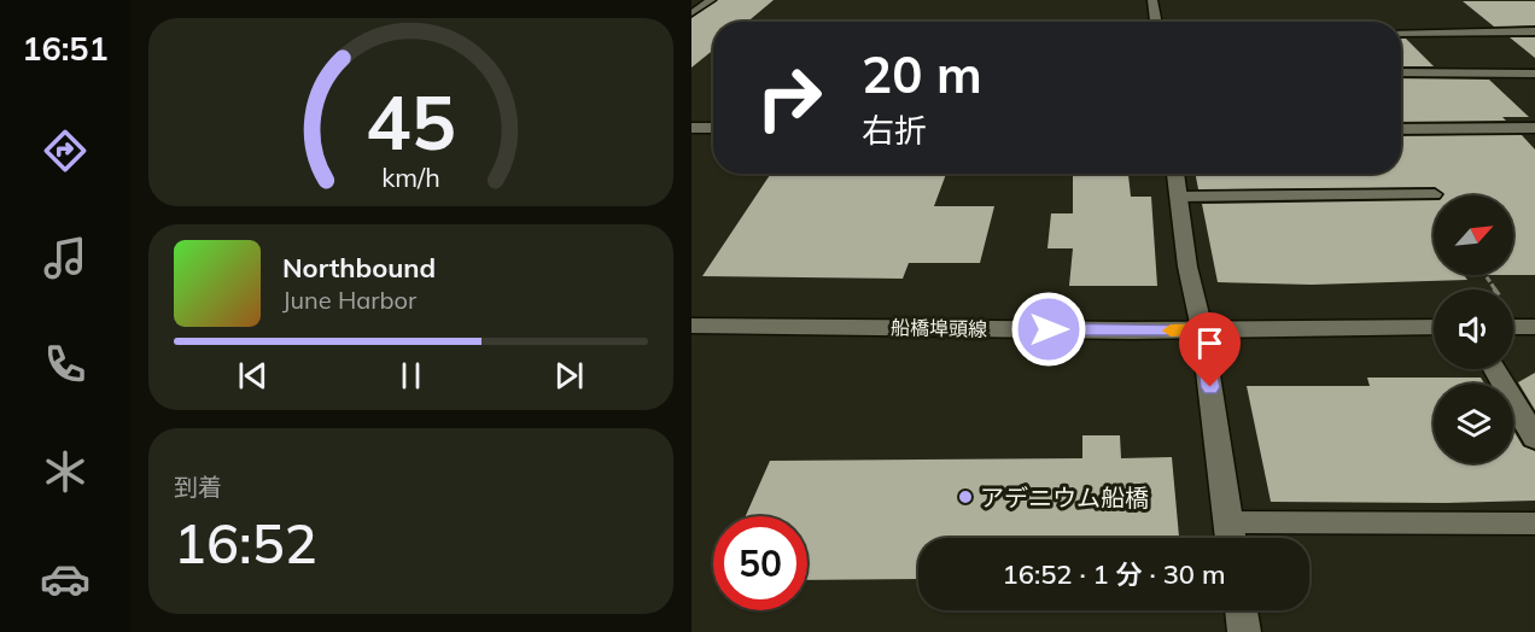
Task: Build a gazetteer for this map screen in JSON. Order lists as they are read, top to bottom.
{
  "streets": {
    "street": ["船橋埠頭線"]
  },
  "places": ["アデニウム船橋"],
  "north": "top right",
  "page": {
    "tabs": "16:51",
    "turn": ["20 m", "右折"],
    "song": ["Northbound", "June Harbor"],
    "tile": ["到着", "16:52"],
    "limit": "50",
    "trip": "16:52 · 1 分 · 30 m",
    "gauge": ["45", "km/h"]
  }
}
